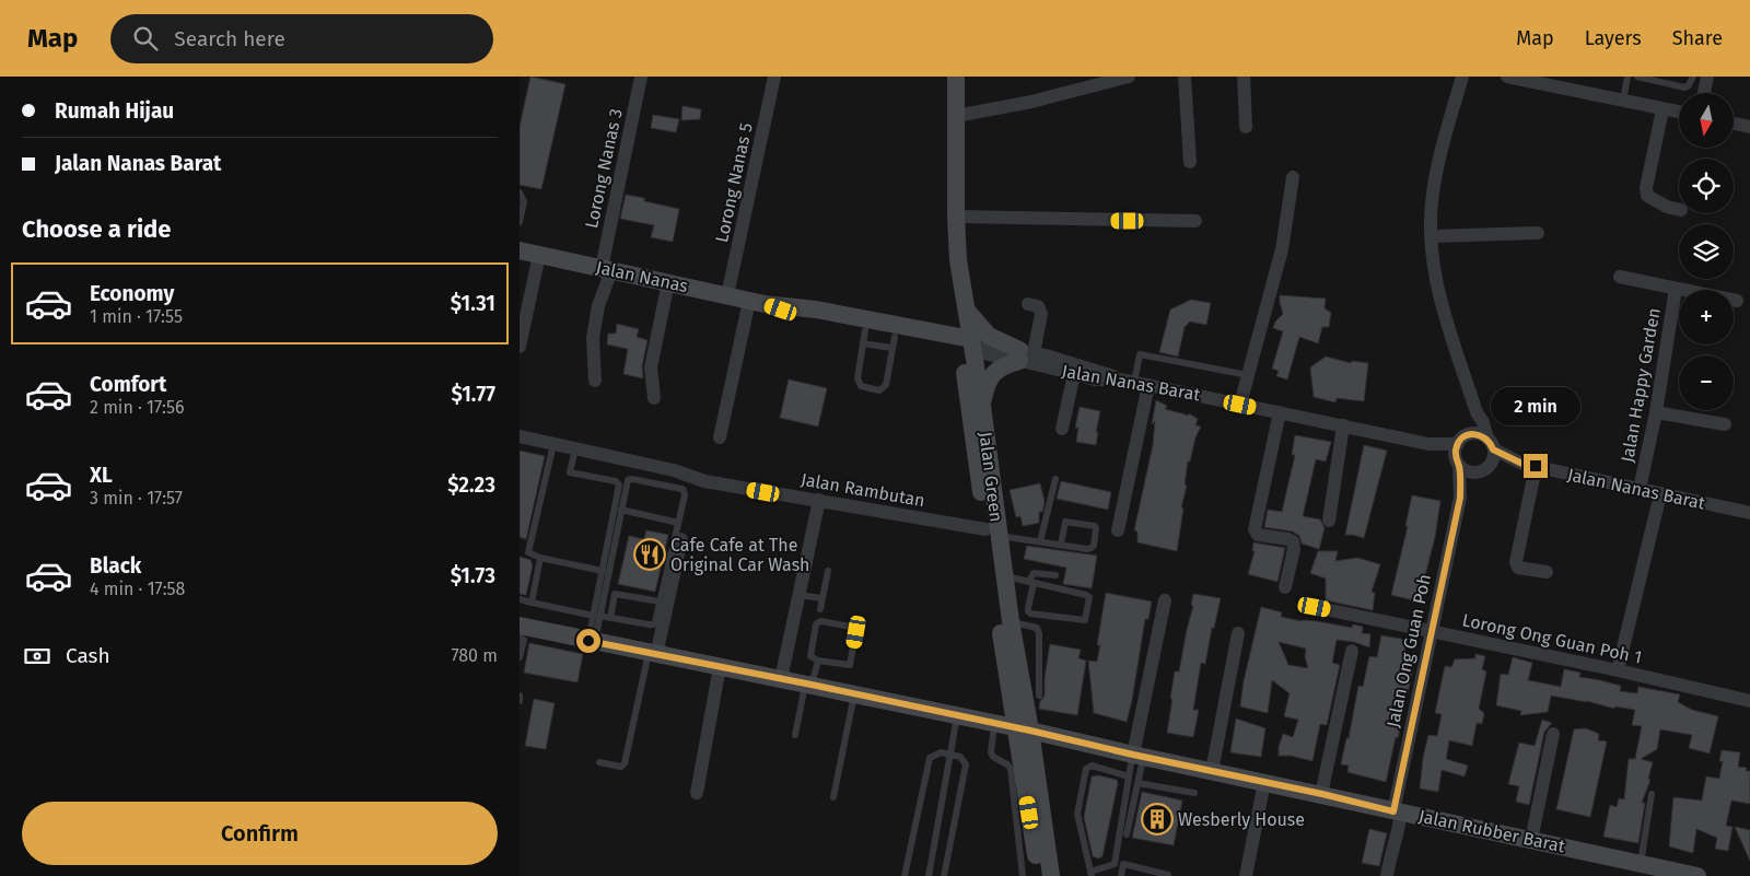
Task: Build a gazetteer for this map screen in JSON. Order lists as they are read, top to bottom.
{
  "streets": {
    "main road": ["Jalan Nanas", "Jalan Green", "Jalan Rubber Barat"],
    "street": [
      "Lorong Nanas 3",
      "Lorong Nanas 5",
      "Jalan Nanas Barat",
      "Jalan Happy Garden",
      "Jalan Rambutan",
      "Lorong Ong Guan Poh 1",
      "Jalan Ong Guan Poh"
    ]
  },
  "crossings": [
    ["Lorong Nanas 3", "Jalan Nanas"],
    ["Lorong Nanas 5", "Jalan Nanas"],
    ["Jalan Nanas", "Jalan Green"],
    ["Jalan Nanas Barat", "Jalan Happy Garden"],
    ["Jalan Nanas Barat", "Jalan Ong Guan Poh"],
    ["Jalan Green", "Jalan Rambutan"],
    ["Jalan Green", "Jalan Rubber Barat"],
    ["Lorong Ong Guan Poh 1", "Jalan Ong Guan Poh"],
    ["Jalan Ong Guan Poh", "Jalan Rubber Barat"]
  ],
  "places": {
    "restaurant": ["Cafe Cafe at The Original Car Wash"],
    "building": ["Wesberly House"]
  },
  "north": "bottom",
  "page": {
    "header": "Map",
    "search": "Search here",
    "nav": ["Map", "Layers", "Share"],
    "banner": ["Rumah Hijau", "Jalan Nanas Barat"],
    "map_buttons": ["+", "−"],
    "heading": "Choose a ride",
    "list": [
      {
        "name": "Economy",
        "note": "1 min · 17:55",
        "value": "$1.31"
      },
      {
        "name": "Comfort",
        "note": "2 min · 17:56",
        "value": "$1.77"
      },
      {
        "name": "XL",
        "note": "3 min · 17:57",
        "value": "$2.23"
      },
      {
        "name": "Black",
        "note": "4 min · 17:58",
        "value": "$1.73"
      }
    ],
    "bubble": "2 min",
    "pay": ["Cash", "780 m"],
    "buttons": "Confirm"
  }
}
